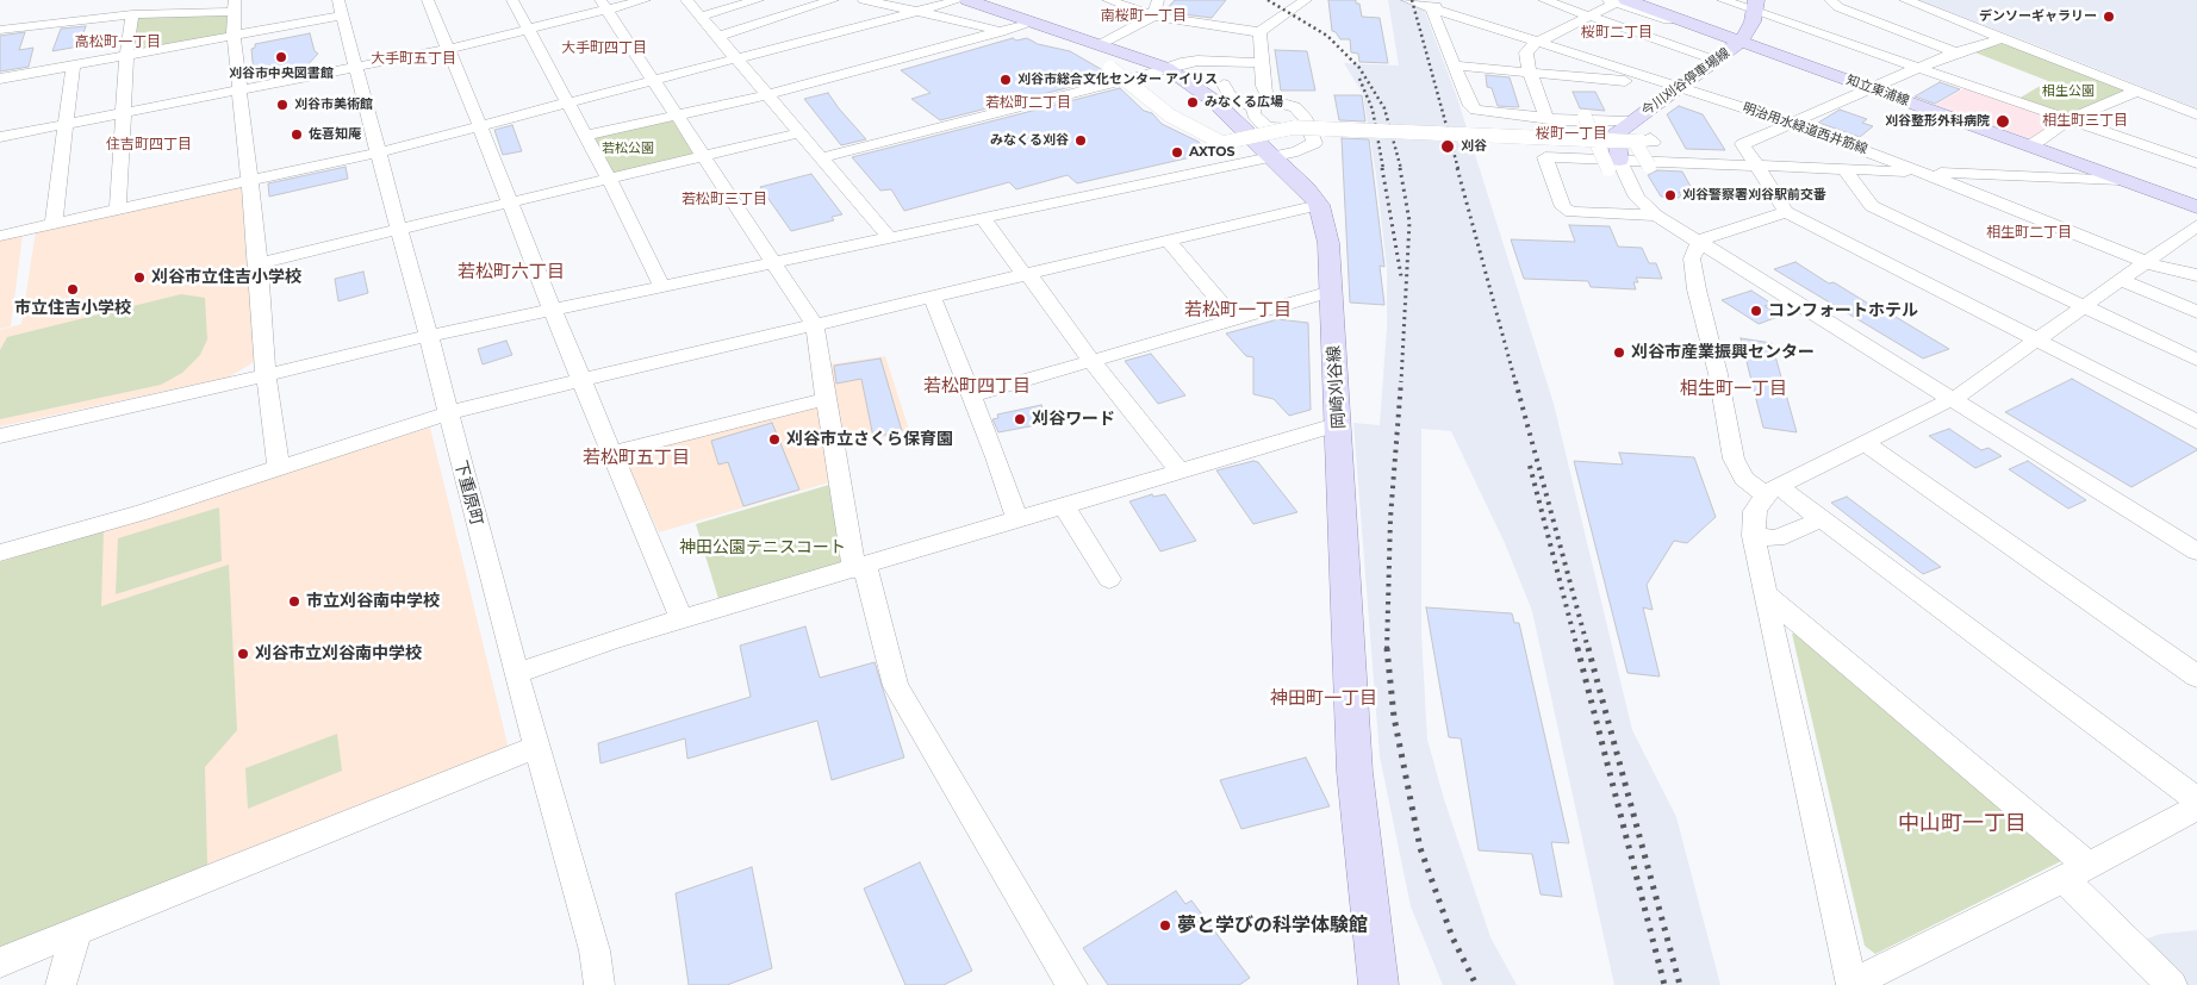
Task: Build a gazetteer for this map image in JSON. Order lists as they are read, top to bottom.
{
  "streets": {
    "main road": ["今川刈谷停車場線", "知立東浦線", "岡崎刈谷線"],
    "street": ["下重原町"]
  },
  "crossings": [
    ["今川刈谷停車場線", "知立東浦線"]
  ],
  "districts": [
    "南桜町一丁目",
    "桜町二丁目",
    "高松町一丁目",
    "大手町四丁目",
    "大手町五丁目",
    "若松町二丁目",
    "相生町三丁目",
    "桜町一丁目",
    "住吉町四丁目",
    "若松町三丁目",
    "相生町二丁目",
    "若松町六丁目",
    "若松町一丁目",
    "若松町四丁目",
    "相生町一丁目",
    "若松町五丁目",
    "神田町一丁目",
    "中山町一丁目"
  ],
  "parks": ["相生公園", "若松公園", "神田公園テニスコート"],
  "places": [
    "デンソーギャラリー",
    "刈谷市中央図書館",
    "刈谷市総合文化センター アイリス",
    "みなくる広場",
    "刈谷市美術館",
    "刈谷整形外科病院",
    "佐喜知庵",
    "みなくる刈谷",
    "刈谷",
    "AXTOS",
    "刈谷警察署刈谷駅前交番",
    "刈谷市立住吉小学校",
    "市立住吉小学校",
    "コンフォートホテル",
    "刈谷市産業振興センター",
    "刈谷ワード",
    "刈谷市立さくら保育園",
    "市立刈谷南中学校",
    "刈谷市立刈谷南中学校",
    "夢と学びの科学体験館"
  ]
}
